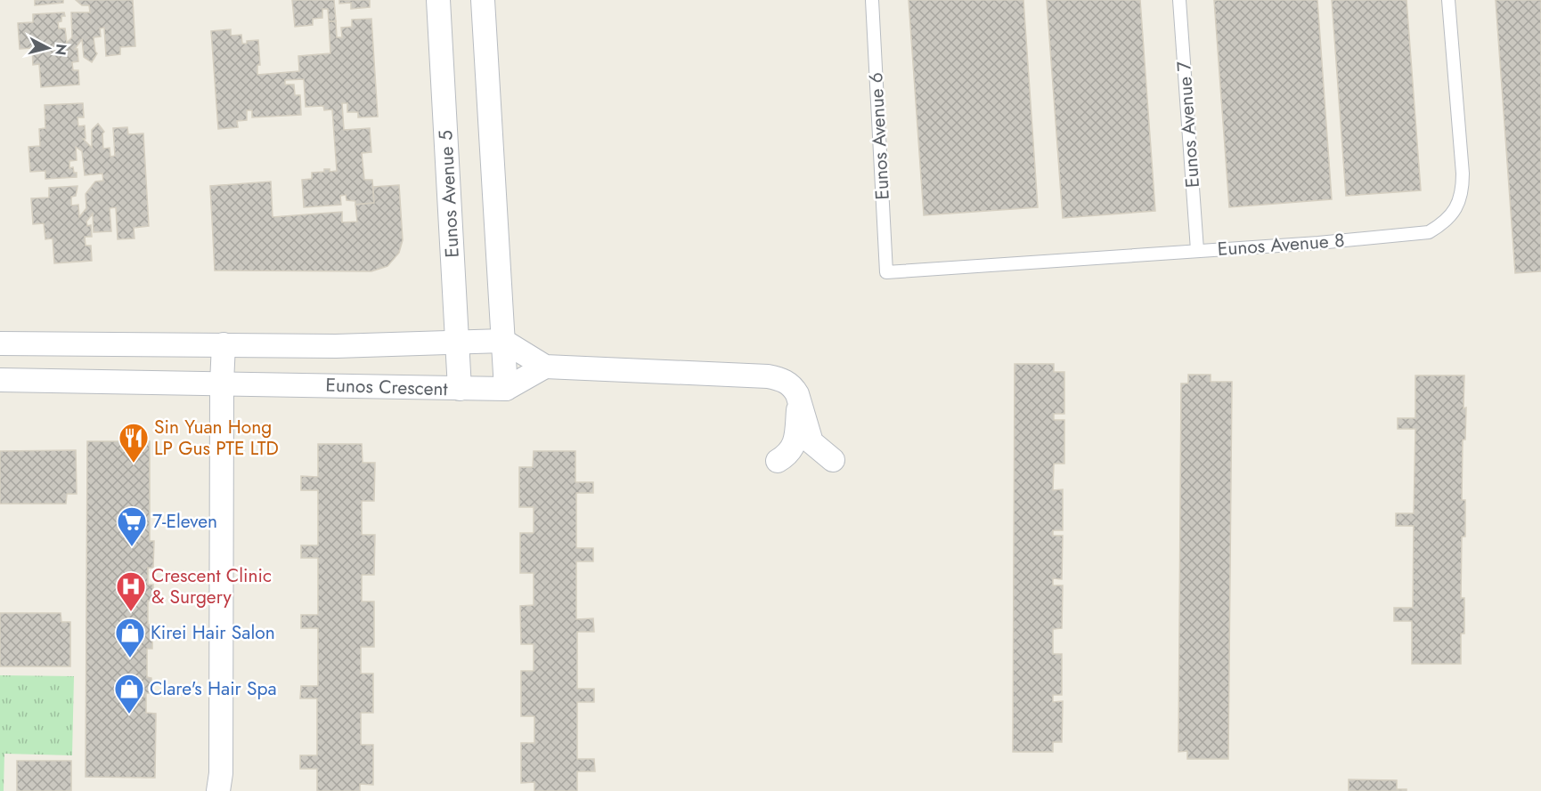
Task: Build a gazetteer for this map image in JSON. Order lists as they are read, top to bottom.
{
  "streets": {
    "street": ["Eunos Avenue 5", "Eunos Crescent"],
    "lane": ["Eunos Avenue 7", "Eunos Avenue 6", "Eunos Avenue 8"]
  },
  "crossings": [
    ["Eunos Avenue 7", "Eunos Avenue 8"],
    ["Eunos Avenue 6", "Eunos Avenue 8"],
    ["Eunos Avenue 5", "Eunos Crescent"]
  ],
  "places": {
    "restaurant": ["Sin Yuan Hong LP Gus PTE LTD"],
    "supermarket": ["7-Eleven"],
    "hospital": ["Crescent Clinic & Surgery"],
    "shop": ["Kirei Hair Salon", "Clare's Hair Spa"]
  },
  "north": "right"
}
